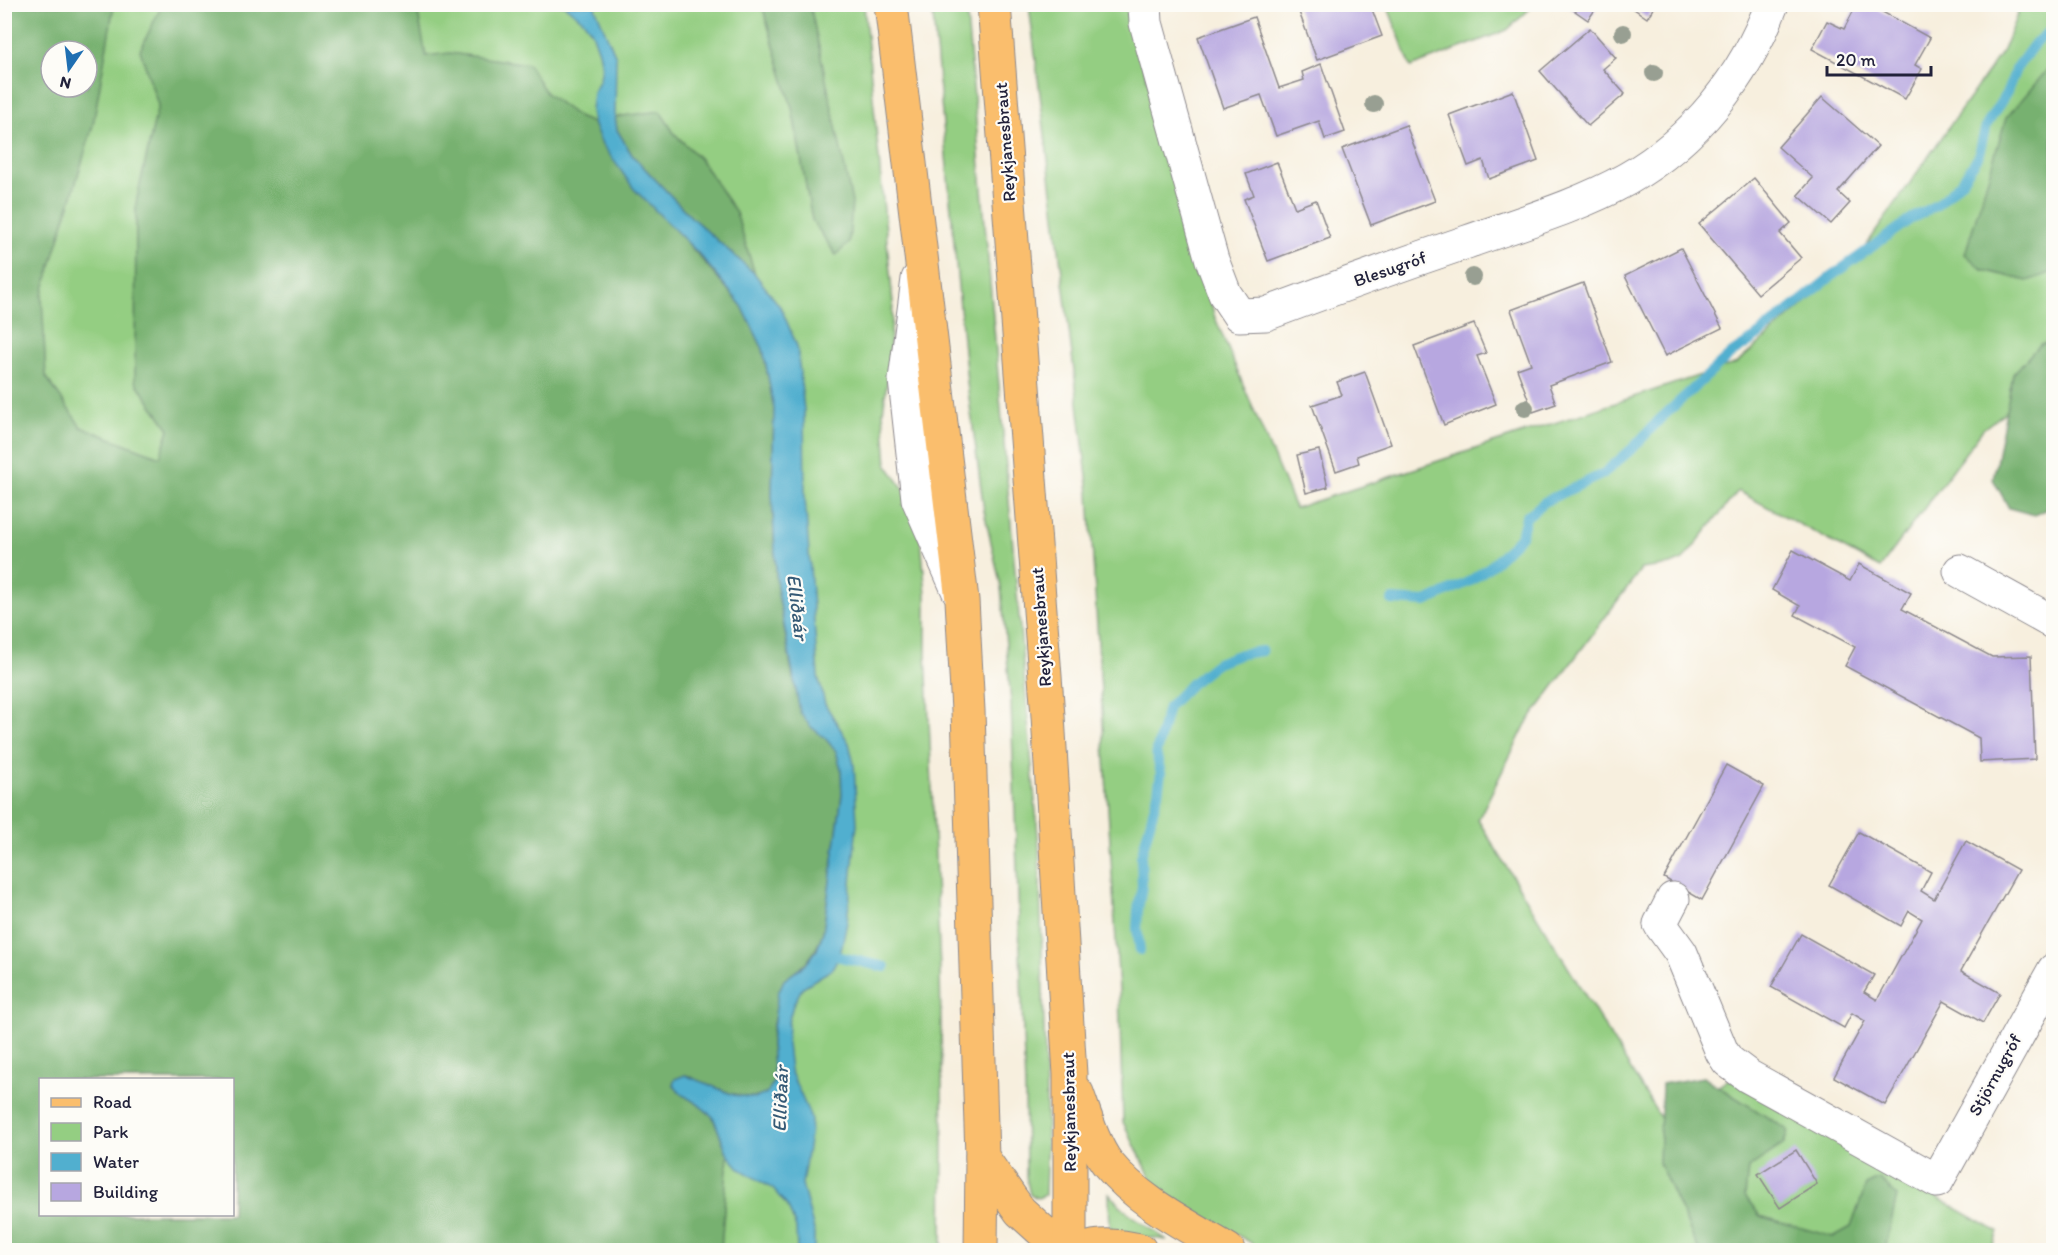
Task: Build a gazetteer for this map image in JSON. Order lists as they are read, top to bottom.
{
  "streets": {
    "main road": ["Reykjanesbraut"],
    "street": ["Blesugróf", "Stjörnugróf"]
  },
  "water": ["Elliðaár"],
  "legend": [
    "Road",
    "Park",
    "Water",
    "Building"
  ],
  "scale_bar": "20 m",
  "north": "bottom"
}
